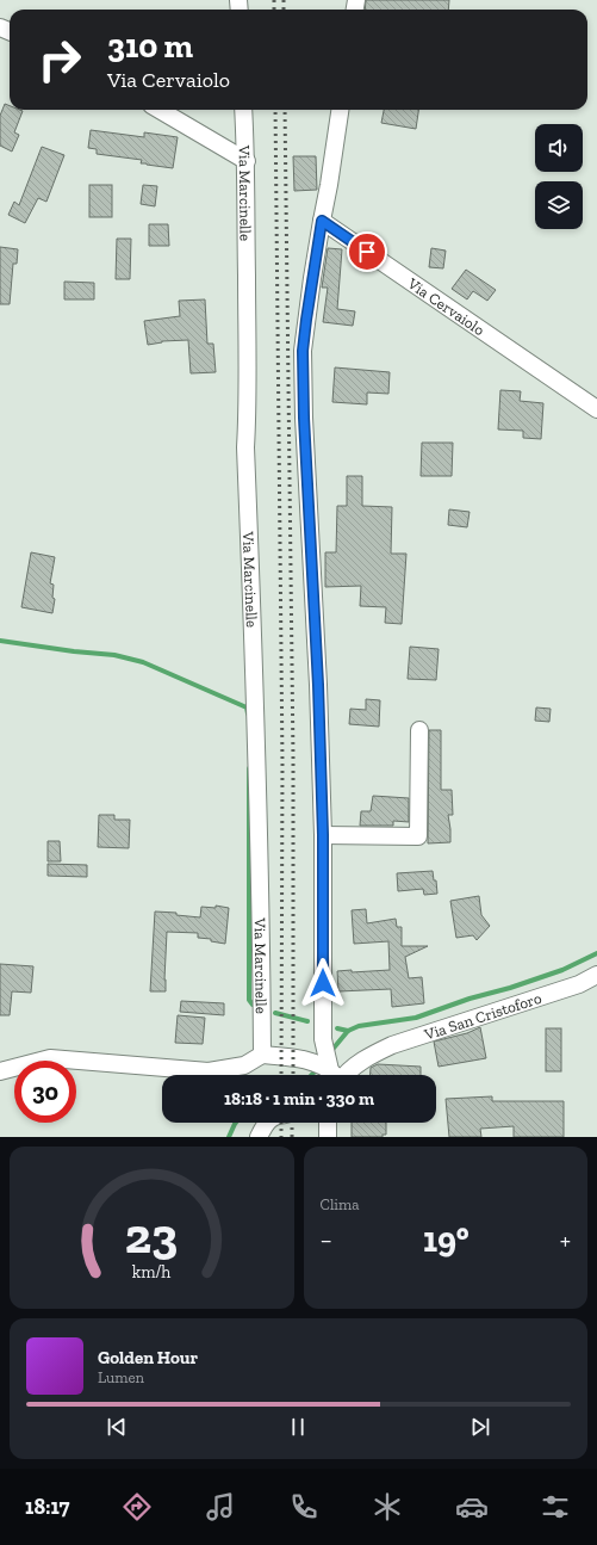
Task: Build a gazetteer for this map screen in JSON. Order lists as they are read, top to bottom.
{
  "streets": {
    "street": ["Via Marcinelle", "Via Cervaiolo", "Via San Cristoforo"]
  },
  "page": {
    "turn": ["310 m", "Via Cervaiolo"],
    "limit": "30",
    "trip": "18:18 · 1 min · 330 m",
    "tile": "Clima",
    "heat": ["−", "19°", "+"],
    "song": ["Golden Hour", "Lumen"],
    "tabs": "18:17",
    "gauge": ["23", "km/h"]
  }
}
